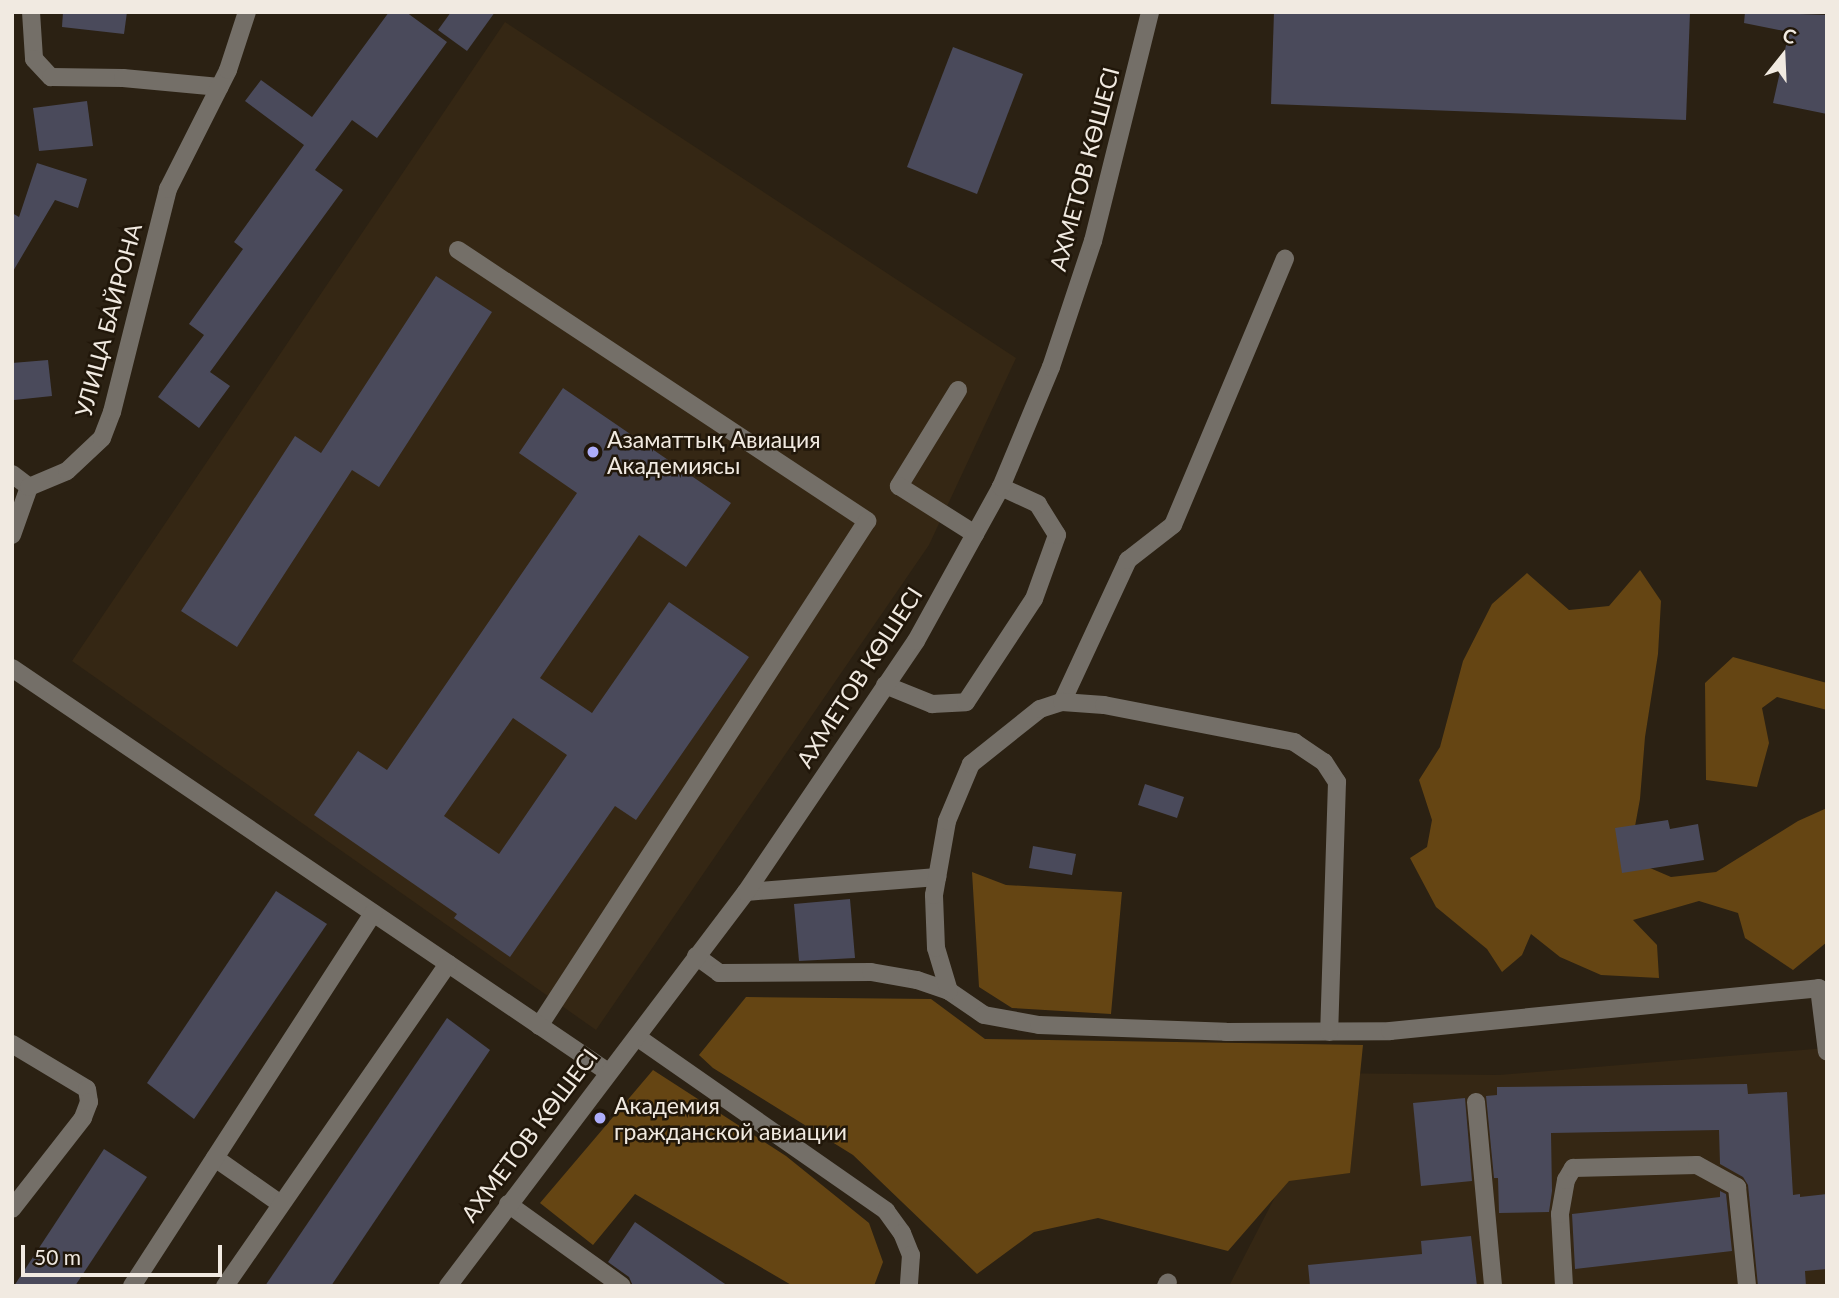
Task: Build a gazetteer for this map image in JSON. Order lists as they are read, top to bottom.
{
  "streets": {
    "street": ["АХМЕТОВ КӨШЕСІ", "УЛИЦА БАЙРОНА"]
  },
  "places": ["Азаматтық Авиация Академиясы", "Академия гражданской авиации"],
  "scale_bar": "50 m",
  "north": "top"
}
